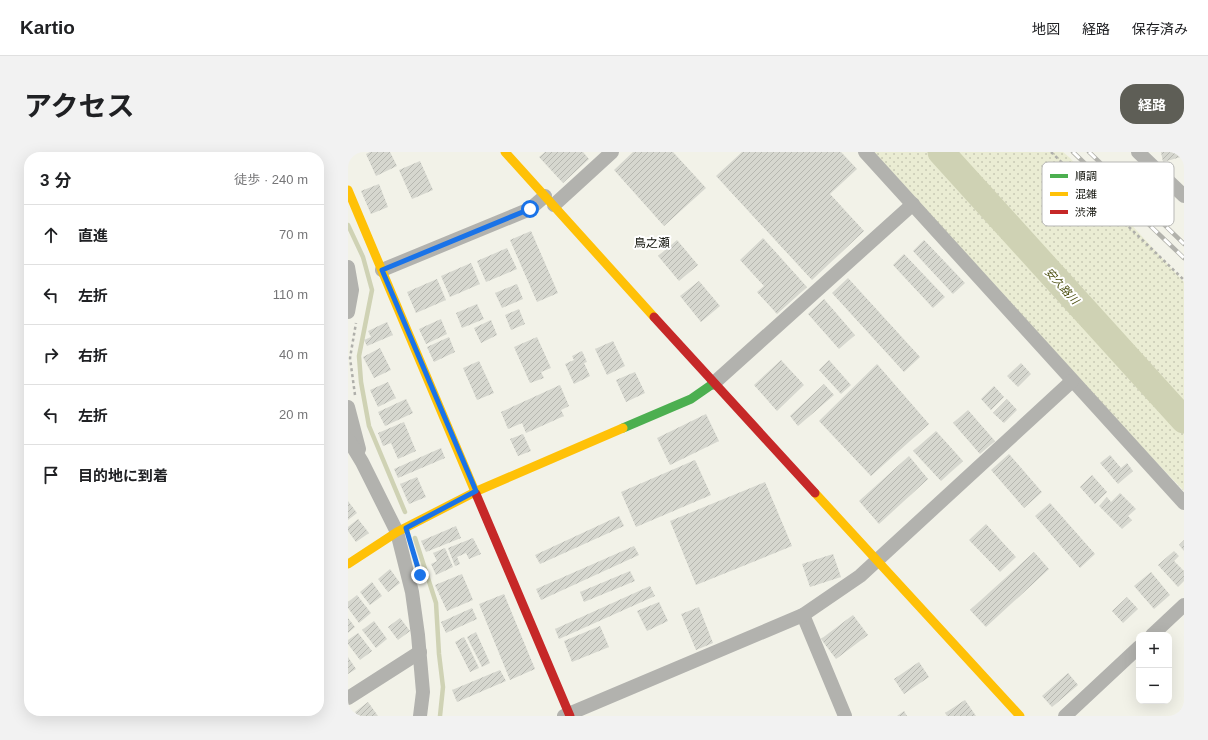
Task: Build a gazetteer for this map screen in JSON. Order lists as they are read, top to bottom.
{
  "districts": ["鳥之瀬"],
  "water": ["安久路川"],
  "legend": ["順調", "混雑", "渋滞"],
  "page": {
    "header": "Kartio",
    "nav": ["地図", "経路", "保存済み"],
    "title": "アクセス",
    "buttons": "経路",
    "heading": ["3 分", "徒歩 · 240 m"],
    "list": [
      ["直進", "70 m"],
      ["左折", "110 m"],
      ["右折", "40 m"],
      ["左折", "20 m"],
      "目的地に到着"
    ],
    "map_buttons": ["+", "−"]
  }
}
